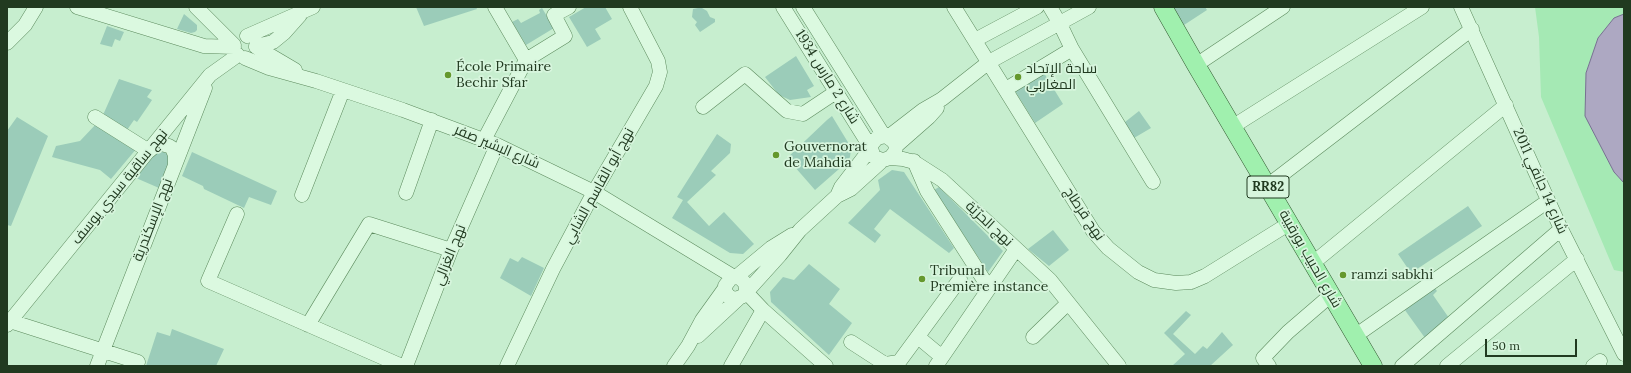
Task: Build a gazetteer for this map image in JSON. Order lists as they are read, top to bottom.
{
  "streets": {
    "main road": ["RR82", "شارع الحبيب بورقيبة"],
    "street": [
      "شارع 2 مارس 1934",
      "شارع البشير صفر",
      "شارع 14 جانفي 2011",
      "نهج أبو القاسم الشابي",
      "نهج ساقية سيدي يوسف",
      "نهج قرطاج",
      "نهج الإسكندرية",
      "نهج الحرّيّة",
      "نهج الغزالي"
    ]
  },
  "crossings": [
    ["شارع البشير صفر", "نهج أبو القاسم الشابي"],
    ["شارع البشير صفر", "نهج ساقية سيدي يوسف"],
    ["شارع البشير صفر", "نهج الغزالي"],
    ["نهج ساقية سيدي يوسف", "نهج الإسكندرية"],
    ["نهج قرطاج", "شارع الحبيب بورقيبة"]
  ],
  "places": [
    "École Primaire Bechir Sfar",
    "ساحة الإتحاد المغاربي",
    "Gouvernorat de Mahdia",
    "ramzi sabkhi",
    "Tribunal Première instance"
  ],
  "scale_bar": "50 m"
}
